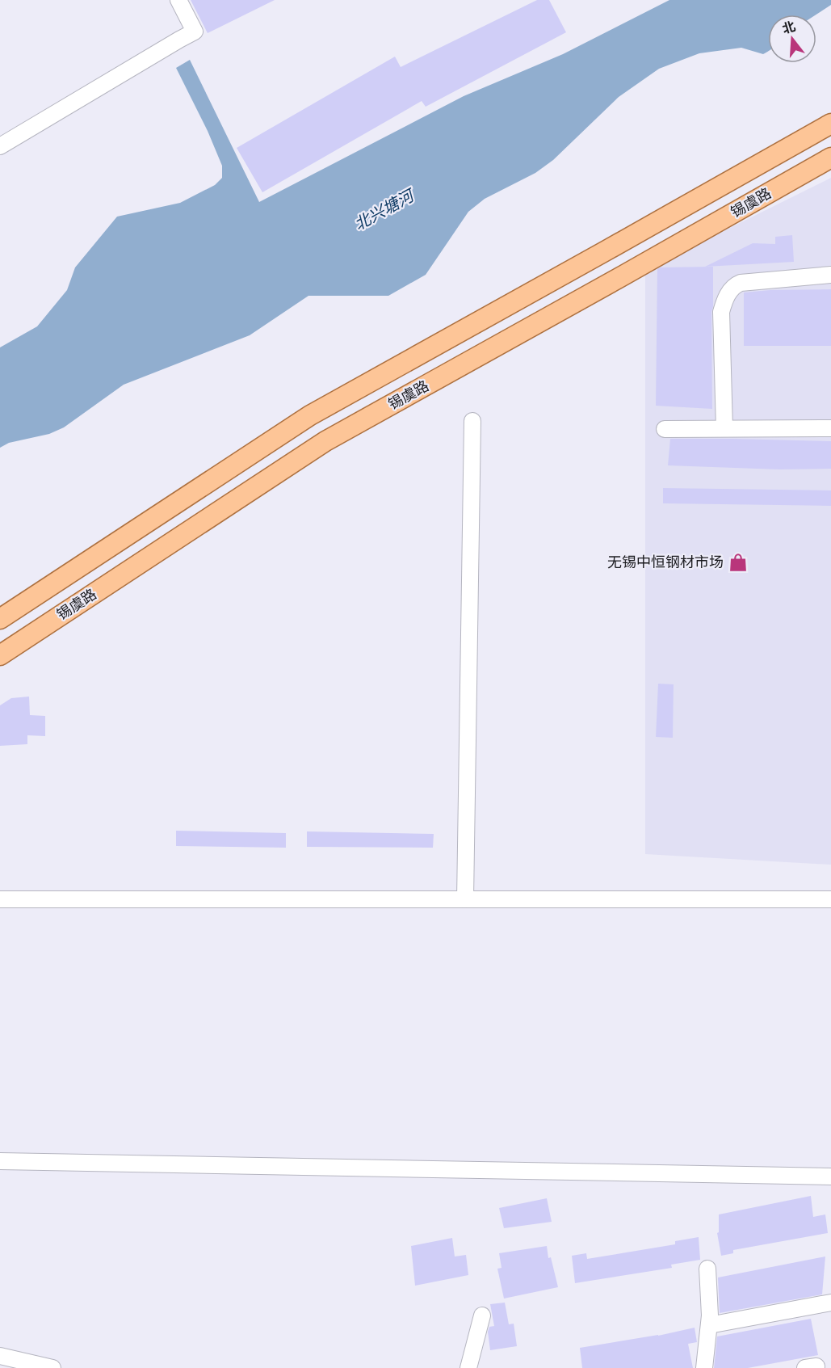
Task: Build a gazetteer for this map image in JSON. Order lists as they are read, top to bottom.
{
  "streets": {
    "main road": ["锡虞路"]
  },
  "water": ["北兴塘河"],
  "places": {
    "shop": ["无锡中恒钢材市场"]
  },
  "north": "top"
}
